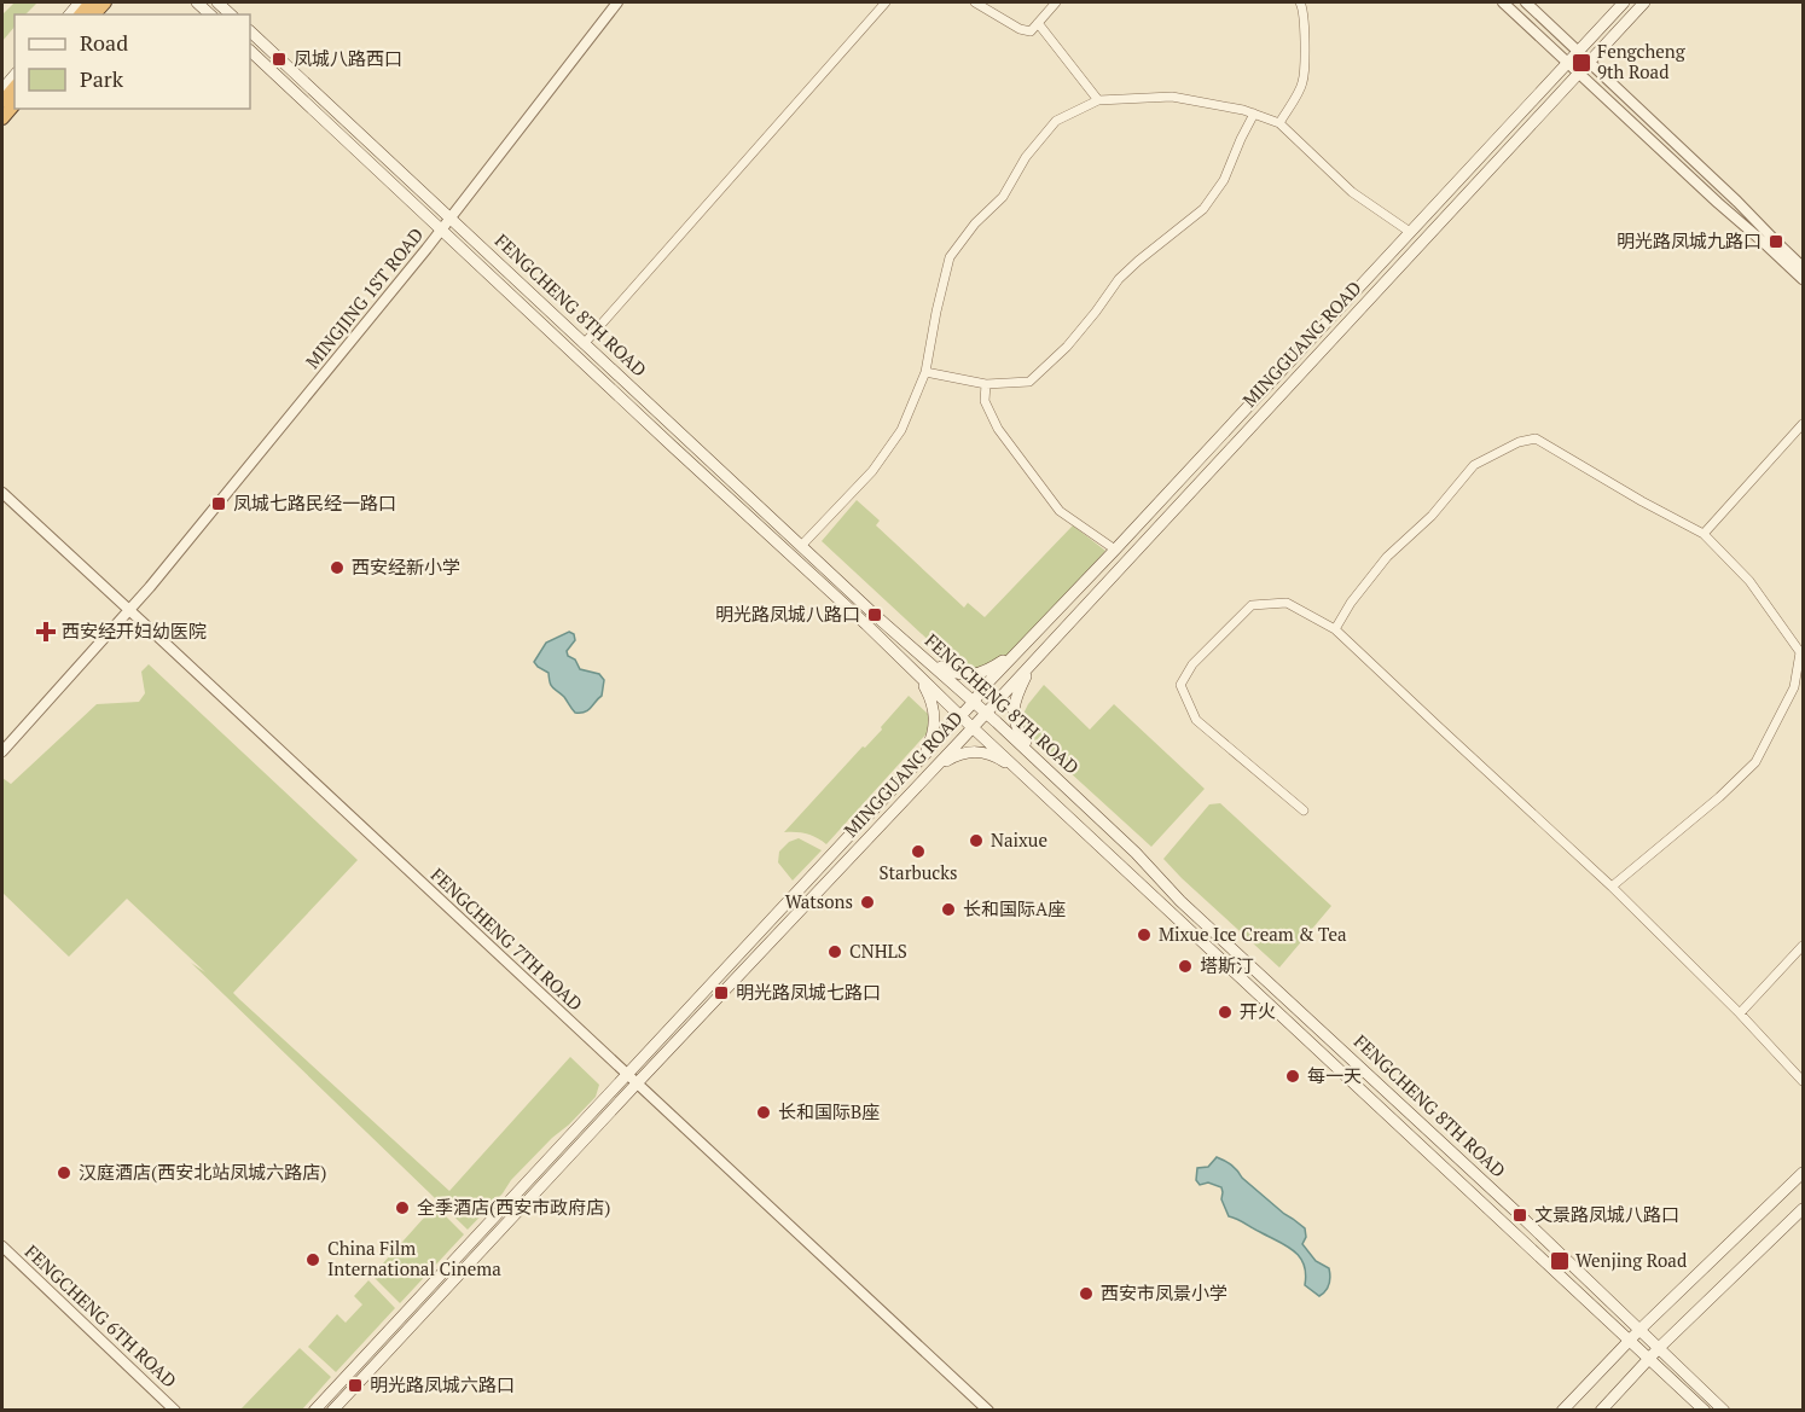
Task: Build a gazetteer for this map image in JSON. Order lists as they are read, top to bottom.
{
  "streets": {
    "main road": ["FENGCHENG 8TH ROAD", "MINGGUANG ROAD"],
    "street": ["MINGJING 1ST ROAD", "FENGCHENG 7TH ROAD", "FENGCHENG 6TH ROAD"]
  },
  "crossings": [
    ["MINGJING 1ST ROAD", "FENGCHENG 8TH ROAD"],
    ["MINGJING 1ST ROAD", "FENGCHENG 7TH ROAD"],
    ["FENGCHENG 8TH ROAD", "MINGGUANG ROAD"],
    ["MINGGUANG ROAD", "FENGCHENG 7TH ROAD"]
  ],
  "places": {
    "transit": [
      "凤城八路西口",
      "Fengcheng 9th Road",
      "明光路凤城九路口",
      "凤城七路民经一路口",
      "明光路凤城八路口",
      "明光路凤城七路口",
      "文景路凤城八路口",
      "Wenjing Road",
      "明光路凤城六路口"
    ],
    "other": [
      "西安经新小学",
      "Naixue",
      "Starbucks",
      "Watsons",
      "长和国际A座",
      "Mixue Ice Cream & Tea",
      "CNHLS",
      "塔斯汀",
      "开火",
      "每一天",
      "长和国际B座",
      "汉庭酒店(西安北站凤城六路店)",
      "全季酒店(西安市政府店)",
      "China Film International Cinema",
      "西安市凤景小学"
    ],
    "health": ["西安经开妇幼医院"]
  },
  "legend": ["Road", "Park"]
}
